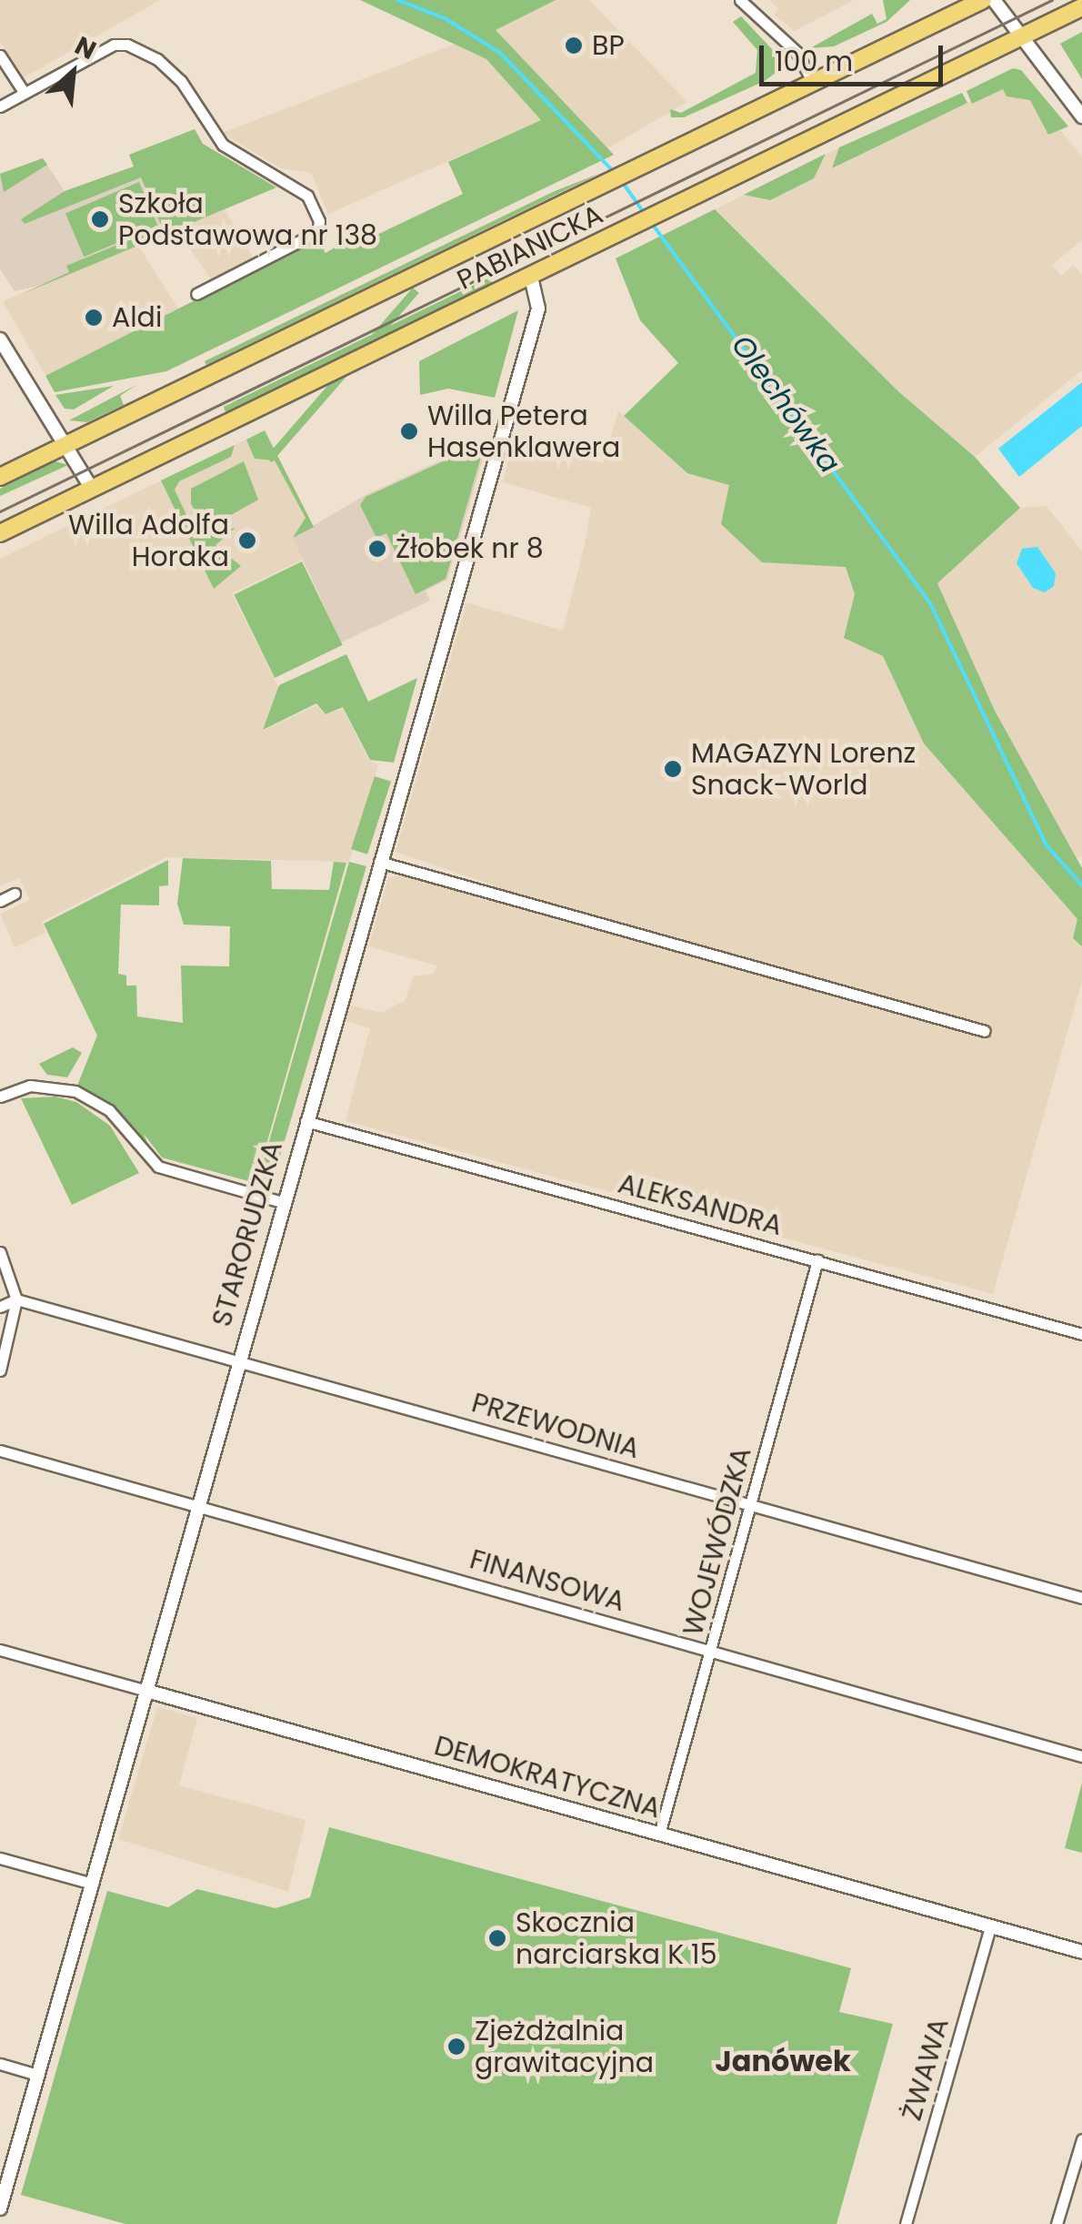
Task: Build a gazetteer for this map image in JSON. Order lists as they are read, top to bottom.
{
  "streets": {
    "main road": ["PABIANICKA"],
    "street": [
      "ALEKSANDRA",
      "STARORUDZKA",
      "PRZEWODNIA",
      "WOJEWÓDZKA",
      "FINANSOWA",
      "DEMOKRATYCZNA",
      "ŻWAWA"
    ]
  },
  "crossings": [
    ["PABIANICKA", "STARORUDZKA"],
    ["ALEKSANDRA", "STARORUDZKA"],
    ["ALEKSANDRA", "WOJEWÓDZKA"],
    ["STARORUDZKA", "PRZEWODNIA"],
    ["STARORUDZKA", "FINANSOWA"],
    ["STARORUDZKA", "DEMOKRATYCZNA"],
    ["PRZEWODNIA", "WOJEWÓDZKA"],
    ["WOJEWÓDZKA", "FINANSOWA"],
    ["WOJEWÓDZKA", "DEMOKRATYCZNA"],
    ["DEMOKRATYCZNA", "ŻWAWA"]
  ],
  "districts": ["Janówek"],
  "water": ["Olechówka"],
  "places": [
    "BP",
    "Szkoła Podstawowa nr 138",
    "Aldi",
    "Willa Petera Hasenklawera",
    "Willa Adolfa Horaka",
    "Żłobek nr 8",
    "MAGAZYN Lorenz Snack-World",
    "Skocznia narciarska K 15",
    "Zjeżdżalnia grawitacyjna"
  ],
  "scale_bar": "100 m",
  "north": "top right"
}
